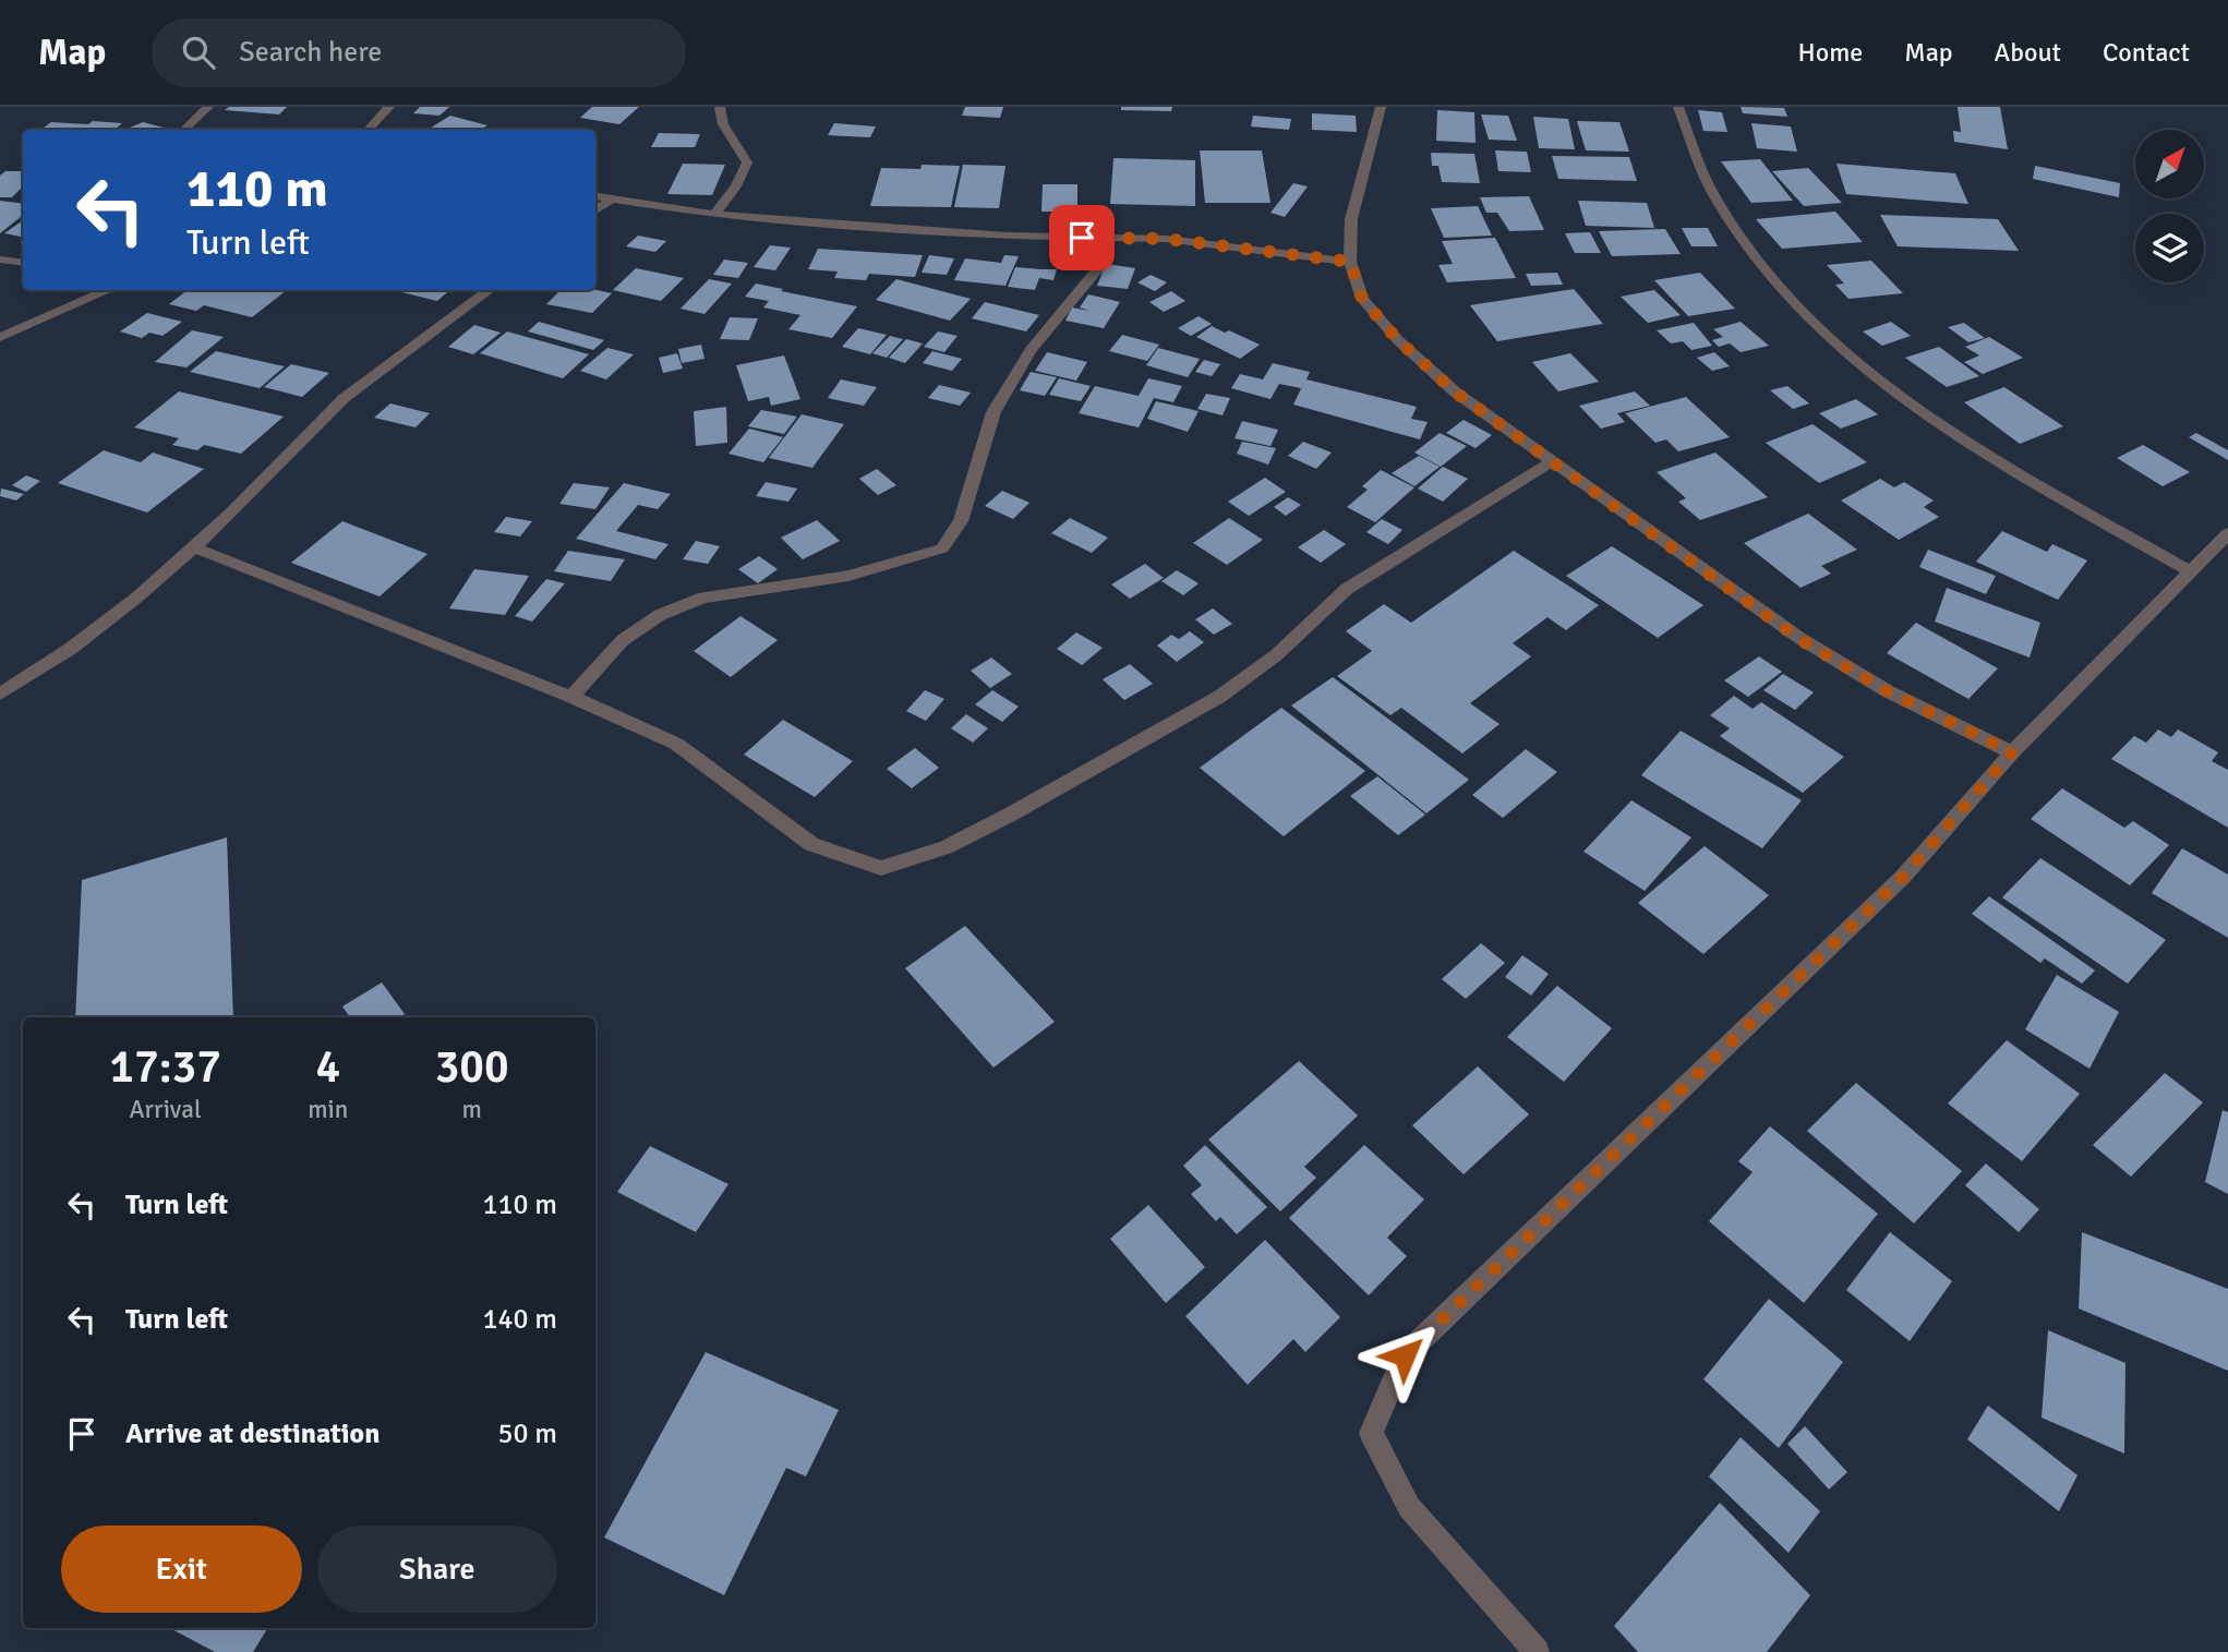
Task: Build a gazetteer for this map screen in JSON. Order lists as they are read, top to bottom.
{
  "north": "top right",
  "page": {
    "header": "Map",
    "search": "Search here",
    "nav": [
      "Home",
      "Map",
      "About",
      "Contact"
    ],
    "turn": ["110 m", "Turn left"],
    "eta": [
      "17:37",
      "Arrival",
      "4",
      "min",
      "300",
      "m"
    ],
    "list": [
      {
        "name": "Turn left",
        "value": "110 m"
      },
      {
        "name": "Turn left",
        "value": "140 m"
      },
      {
        "name": "Arrive at destination",
        "value": "50 m"
      }
    ],
    "buttons": ["Exit", "Share"]
  }
}
